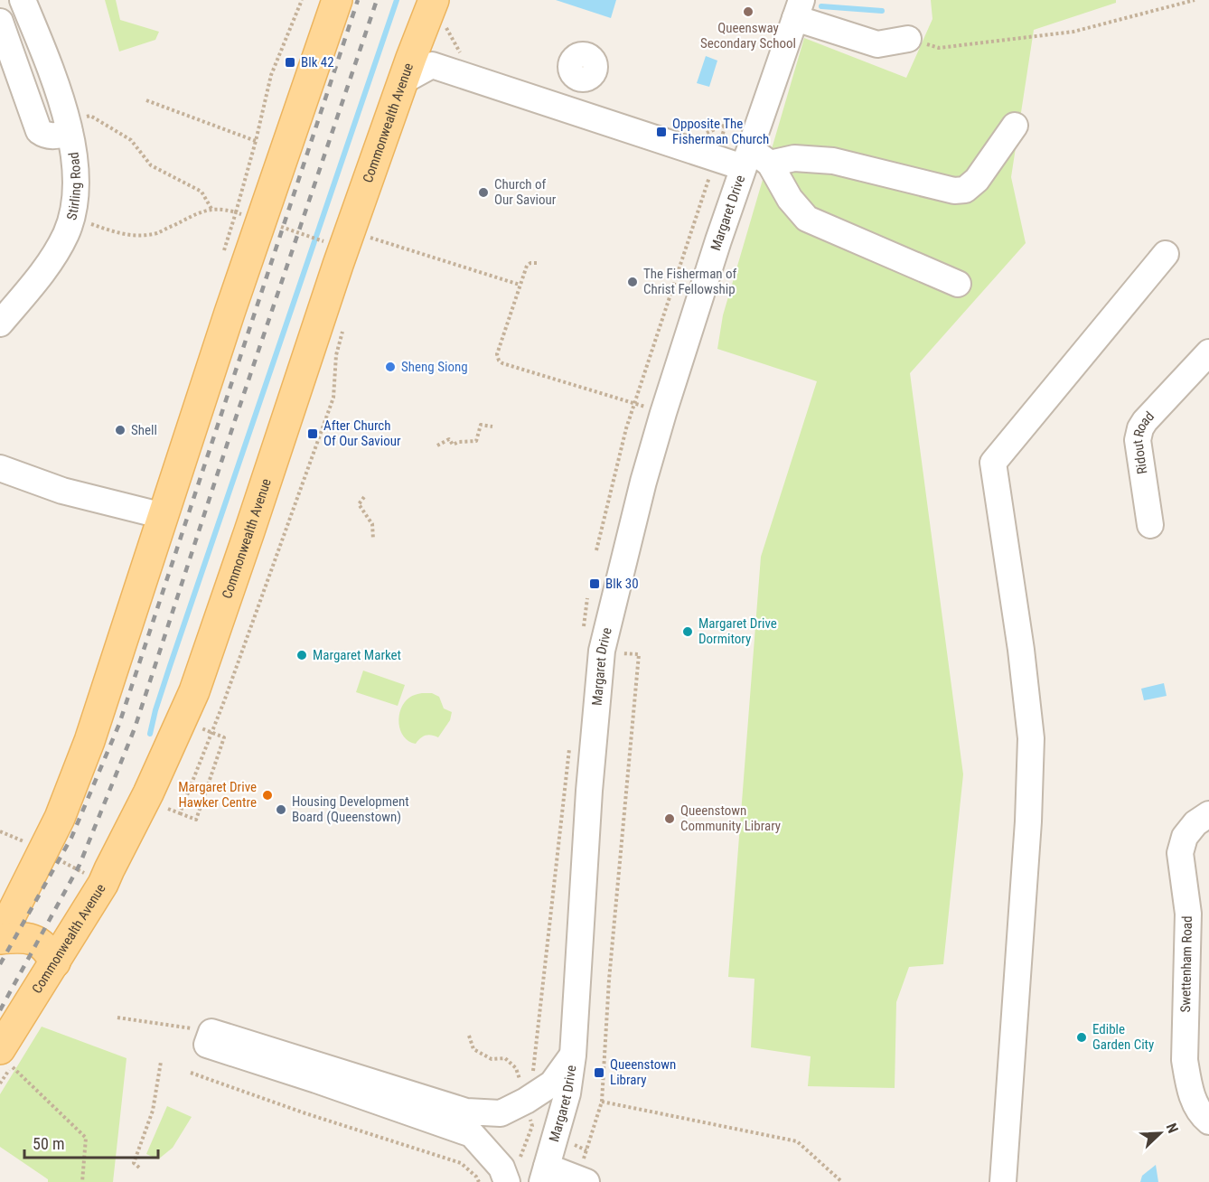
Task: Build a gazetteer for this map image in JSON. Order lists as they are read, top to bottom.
{
  "streets": {
    "main road": ["Commonwealth Avenue"],
    "street": [
      "Stirling Road",
      "Margaret Drive",
      "Ridout Road",
      "Swettenham Road"
    ]
  },
  "places": {
    "other": [
      "Queensway Secondary School",
      "Church of Our Saviour",
      "The Fisherman of Christ Fellowship",
      "Sheng Siong",
      "Shell",
      "Margaret Drive Dormitory",
      "Margaret Market",
      "Margaret Drive Hawker Centre",
      "Housing Development Board (Queenstown)",
      "Queenstown Community Library",
      "Edible Garden City"
    ],
    "transit": [
      "Blk 42",
      "Opposite The Fisherman Church",
      "After Church Of Our Saviour",
      "Blk 30",
      "Queenstown Library"
    ]
  },
  "scale_bar": "50 m",
  "north": "top right"
}
